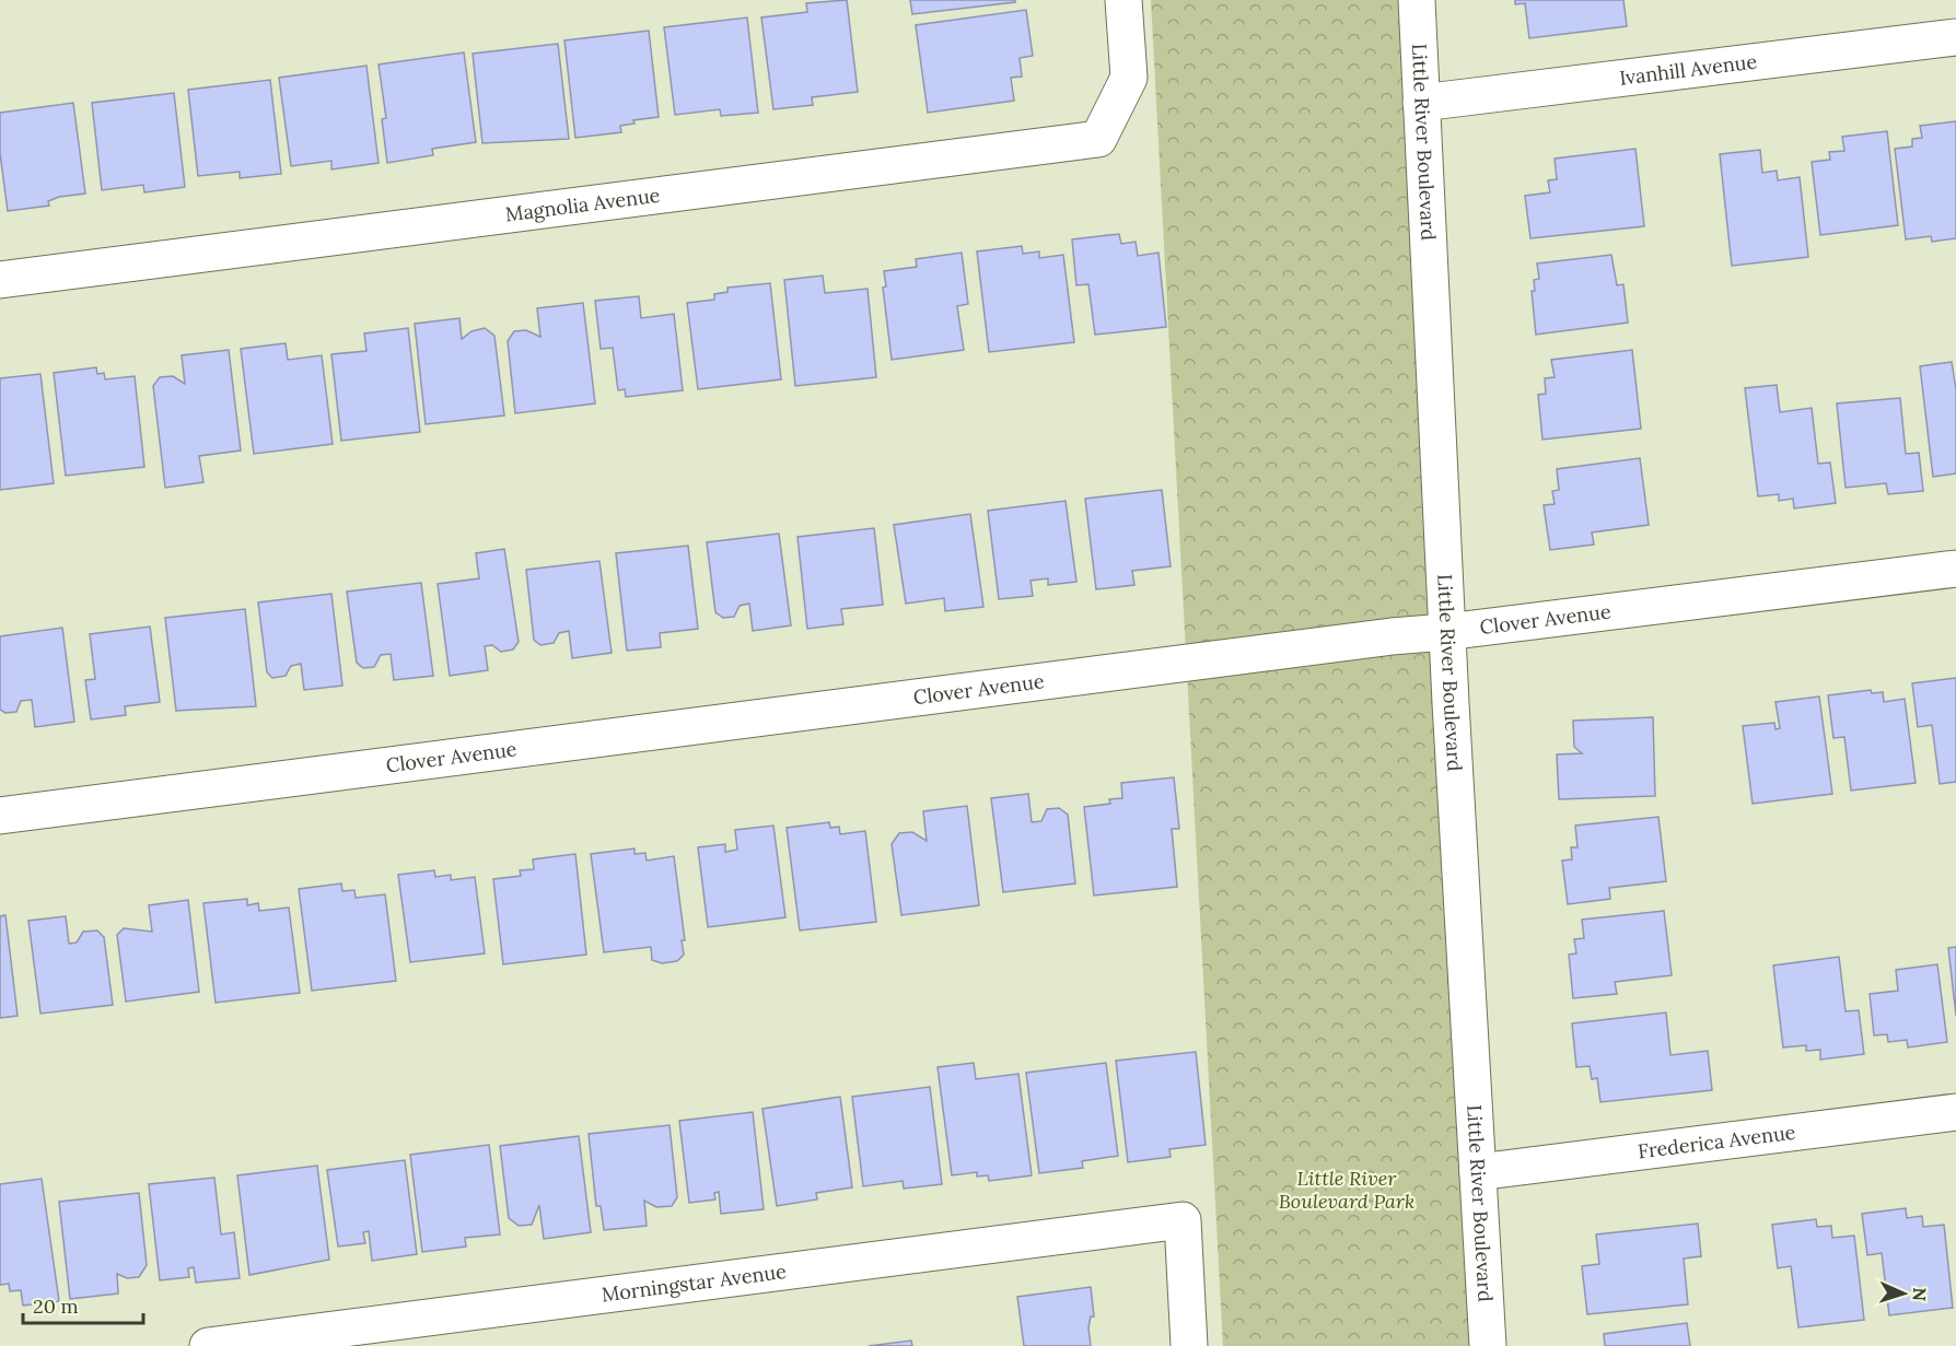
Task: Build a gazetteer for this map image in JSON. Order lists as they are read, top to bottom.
{
  "streets": {
    "street": [
      "Ivanhill Avenue",
      "Little River Boulevard",
      "Magnolia Avenue",
      "Clover Avenue",
      "Frederica Avenue",
      "Morningstar Avenue"
    ]
  },
  "crossings": [
    ["Ivanhill Avenue", "Little River Boulevard"],
    ["Little River Boulevard", "Clover Avenue"],
    ["Little River Boulevard", "Frederica Avenue"]
  ],
  "parks": ["Little River Boulevard Park"],
  "scale_bar": "20 m",
  "north": "right"
}
